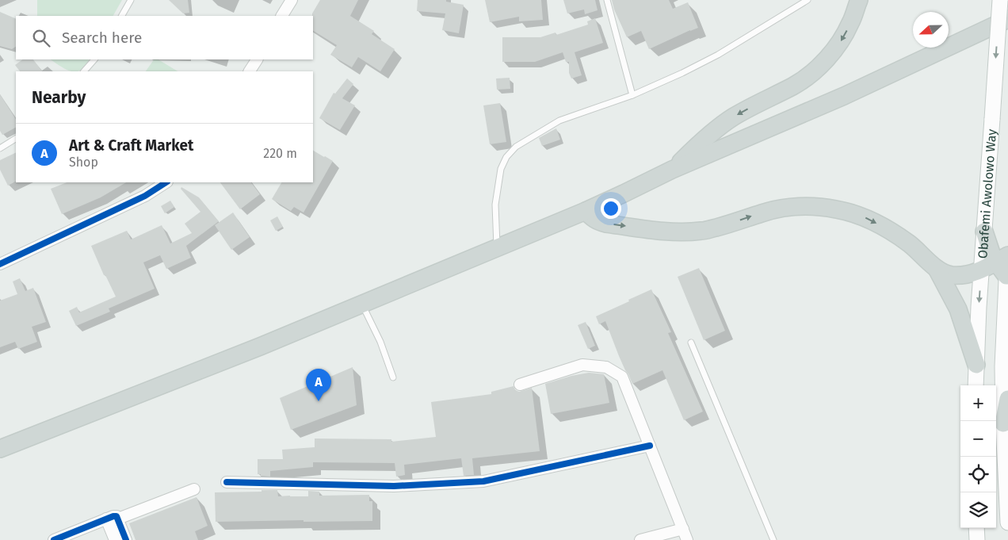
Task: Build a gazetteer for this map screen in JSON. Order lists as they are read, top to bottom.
{
  "streets": {
    "main road": ["Obafemi Awolowo Way"]
  },
  "one_way": ["Obafemi Awolowo Way"],
  "north": "left",
  "page": {
    "search": "Search here",
    "heading": "Nearby",
    "list": [
      {
        "mark": "A",
        "name": "Art & Craft Market",
        "note": "Shop",
        "value": "220 m"
      }
    ],
    "pins": "A",
    "map_buttons": ["+", "−"]
  }
}
